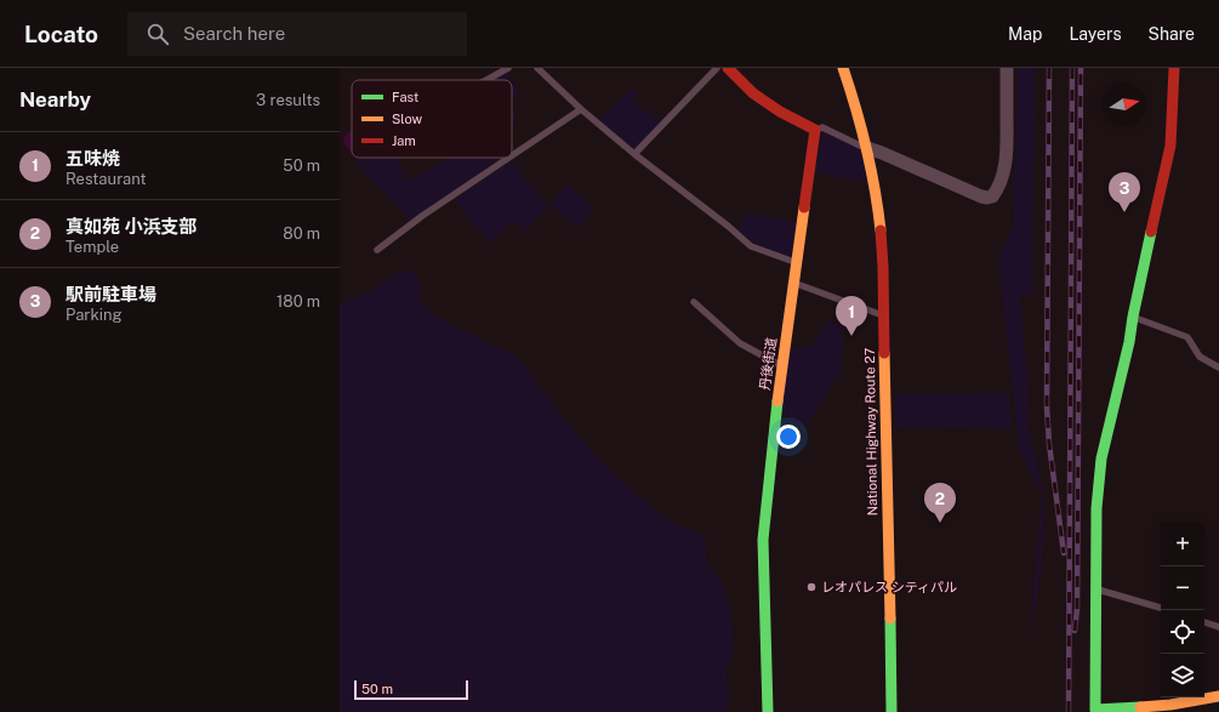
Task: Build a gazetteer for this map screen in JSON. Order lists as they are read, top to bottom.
{
  "streets": {
    "main road": ["丹後街道", "National Highway Route 27"]
  },
  "places": ["レオパレス シティパル"],
  "legend": ["Fast", "Slow", "Jam"],
  "scale_bar": "50 m",
  "north": "right",
  "page": {
    "header": "Locato",
    "search": "Search here",
    "nav": ["Map", "Layers", "Share"],
    "heading": ["Nearby", "3 results"],
    "list": [
      {
        "mark": "1",
        "name": "五味焼",
        "note": "Restaurant",
        "value": "50 m"
      },
      {
        "mark": "2",
        "name": "真如苑 小浜支部",
        "note": "Temple",
        "value": "80 m"
      },
      {
        "mark": "3",
        "name": "駅前駐車場",
        "note": "Parking",
        "value": "180 m"
      }
    ],
    "pins": ["3", "1", "2"],
    "map_buttons": ["+", "−"],
    "scale": "50 m"
  }
}
